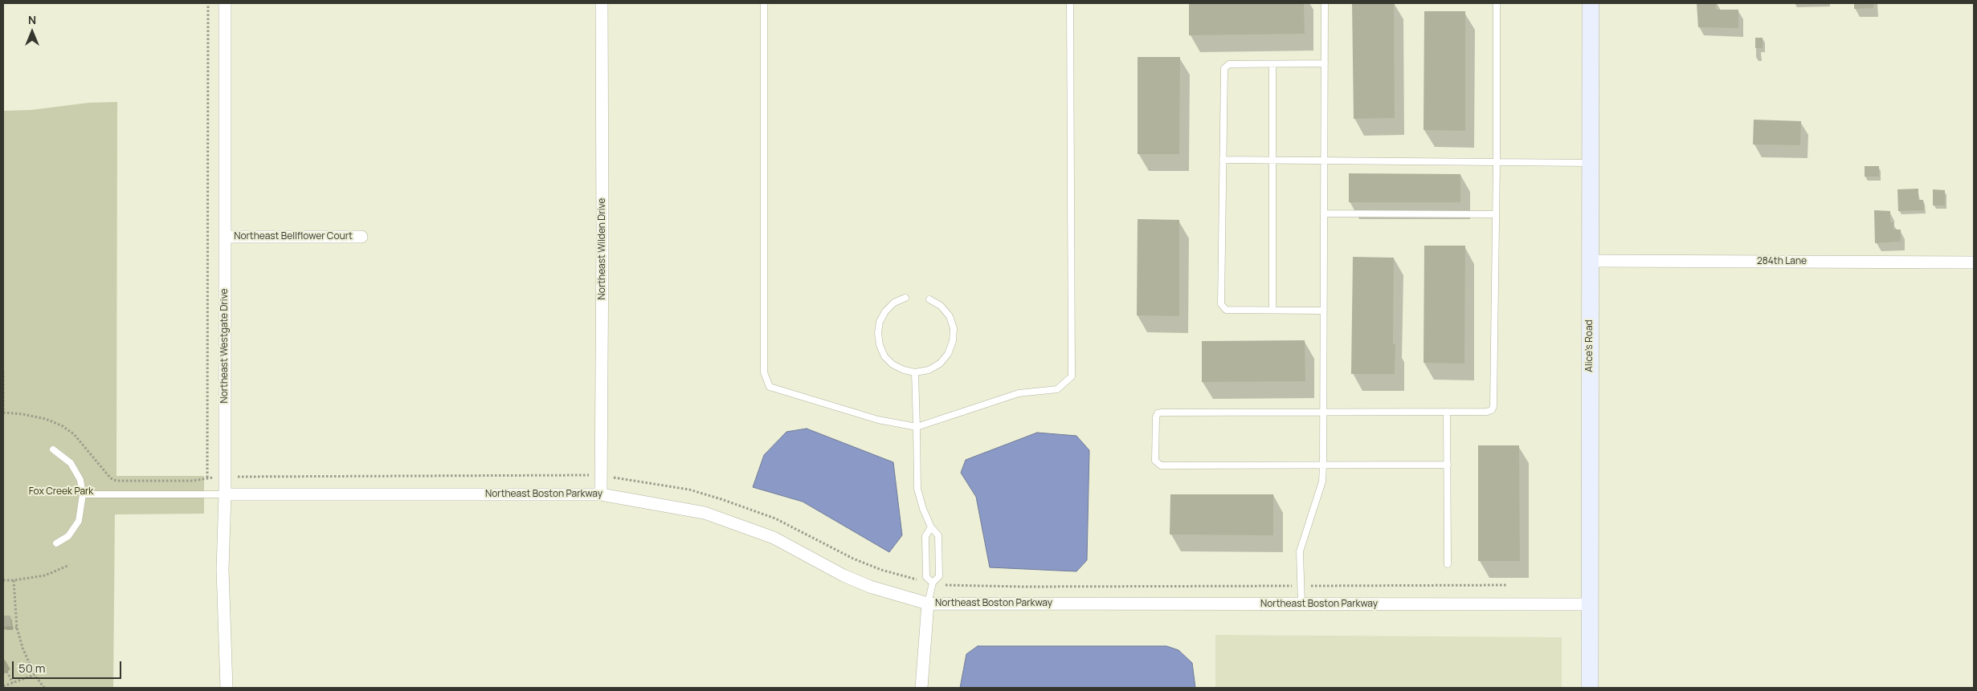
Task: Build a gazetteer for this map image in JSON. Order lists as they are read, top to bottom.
{
  "streets": {
    "main road": ["Alice's Road"],
    "street": [
      "Northeast Bellflower Court",
      "Northeast Wilden Drive",
      "284th Lane",
      "Northeast Westgate Drive",
      "Northeast Boston Parkway"
    ]
  },
  "crossings": [
    ["Northeast Bellflower Court", "Northeast Westgate Drive"],
    ["Northeast Wilden Drive", "Northeast Boston Parkway"],
    ["284th Lane", "Alice's Road"],
    ["Northeast Westgate Drive", "Northeast Boston Parkway"],
    ["Alice's Road", "Northeast Boston Parkway"]
  ],
  "parks": ["Fox Creek Park"],
  "scale_bar": "50 m",
  "north": "top"
}
